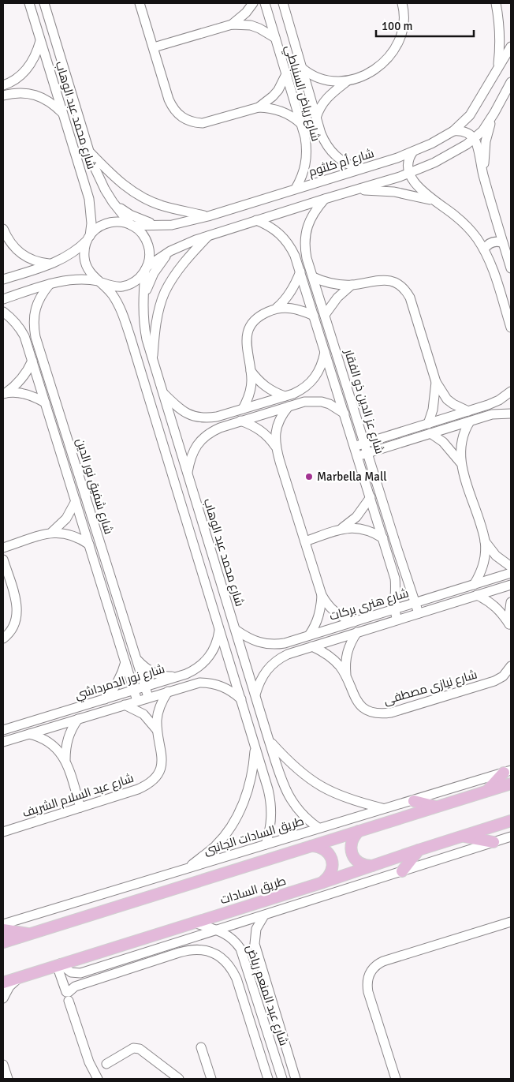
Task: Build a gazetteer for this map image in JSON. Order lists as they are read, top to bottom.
{
  "streets": {
    "main road": ["طريق السادات"],
    "street": [
      "شارع رياض السنباطي",
      "شارع محمد عبد الوهاب",
      "شارع أم كلثوم",
      "شارع عز الدين ذو الفقار",
      "شارع شفيق نور الدين",
      "شارع هنرى بركات",
      "شارع نور الدمرداشي",
      "شارع نيازى مصطفى",
      "شارع عبد السلام الشريف",
      "طريق السادات الجانبى",
      "شارع عبد المنعم رياض"
    ]
  },
  "crossings": [
    ["شارع رياض السنباطي", "شارع أم كلثوم"],
    ["شارع محمد عبد الوهاب", "شارع أم كلثوم"],
    ["شارع محمد عبد الوهاب", "شارع هنرى بركات"],
    ["شارع محمد عبد الوهاب", "طريق السادات الجانبى"],
    ["شارع عز الدين ذو الفقار", "شارع هنرى بركات"],
    ["شارع شفيق نور الدين", "شارع نور الدمرداشي"],
    ["شارع هنرى بركات", "شارع نيازى مصطفى"],
    ["شارع نور الدمرداشي", "شارع عبد السلام الشريف"],
    ["طريق السادات", "شارع عبد المنعم رياض"]
  ],
  "places": ["Marbella Mall"],
  "scale_bar": "100 m"
}
